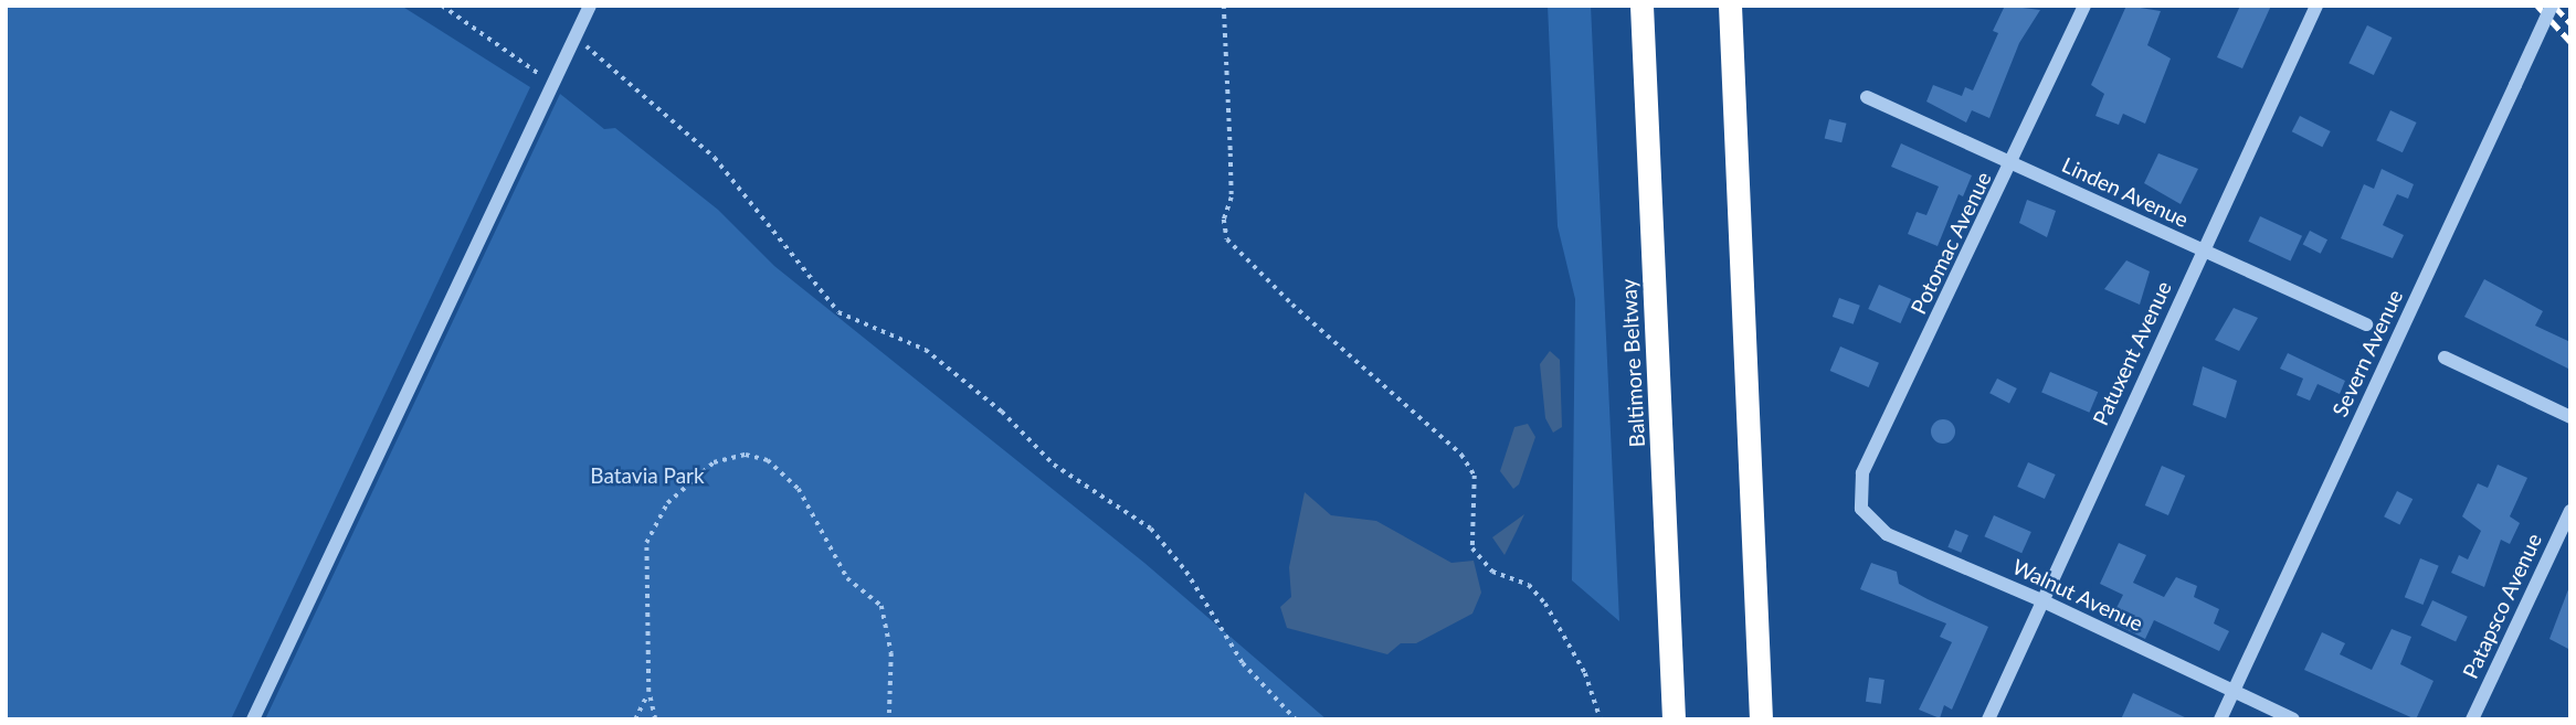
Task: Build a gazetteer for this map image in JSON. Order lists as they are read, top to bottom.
{
  "streets": {
    "highway": ["Baltimore Beltway"],
    "street": [
      "Linden Avenue",
      "Potomac Avenue",
      "Patuxent Avenue",
      "Severn Avenue",
      "Walnut Avenue",
      "Patapsco Avenue"
    ]
  },
  "crossings": [
    ["Linden Avenue", "Potomac Avenue"],
    ["Linden Avenue", "Patuxent Avenue"],
    ["Potomac Avenue", "Walnut Avenue"],
    ["Patuxent Avenue", "Walnut Avenue"],
    ["Severn Avenue", "Walnut Avenue"]
  ],
  "parks": ["Batavia Park"]
}
